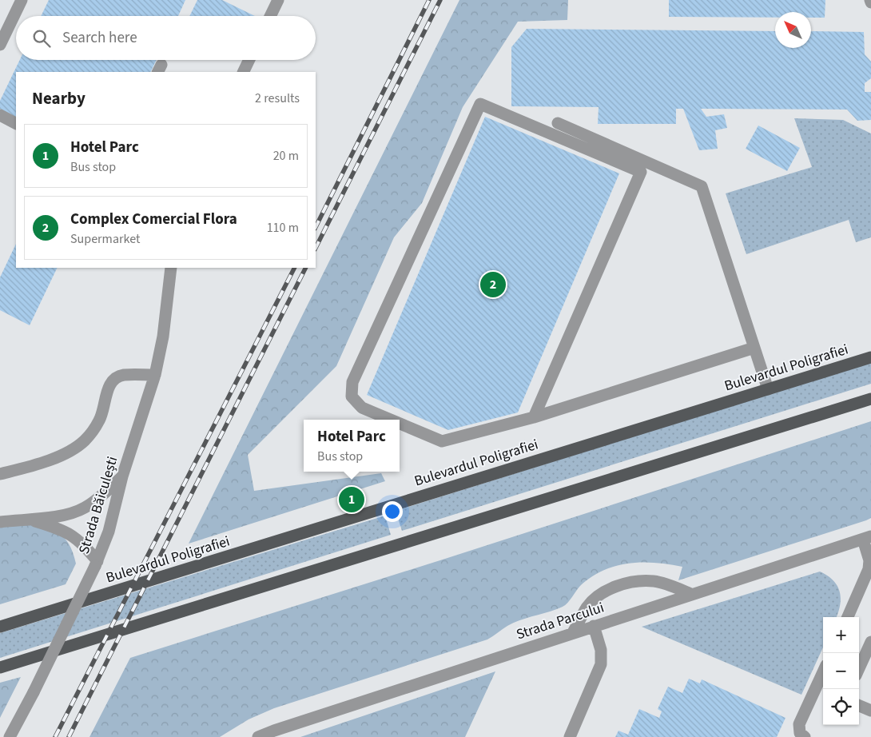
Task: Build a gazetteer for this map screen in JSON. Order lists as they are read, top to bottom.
{
  "streets": {
    "main road": ["Bulevardul Poligrafiei"],
    "street": ["Strada Băiculești", "Strada Parcului"]
  },
  "north": "top left",
  "page": {
    "search": "Search here",
    "heading": ["Nearby", "2 results"],
    "list": [
      {
        "mark": "1",
        "name": "Hotel Parc",
        "note": "Bus stop",
        "value": "20 m"
      },
      {
        "mark": "2",
        "name": "Complex Comercial Flora",
        "note": "Supermarket",
        "value": "110 m"
      }
    ],
    "pins": ["2", "1"],
    "popup": ["Hotel Parc", "Bus stop"],
    "map_buttons": ["+", "−"]
  }
}
